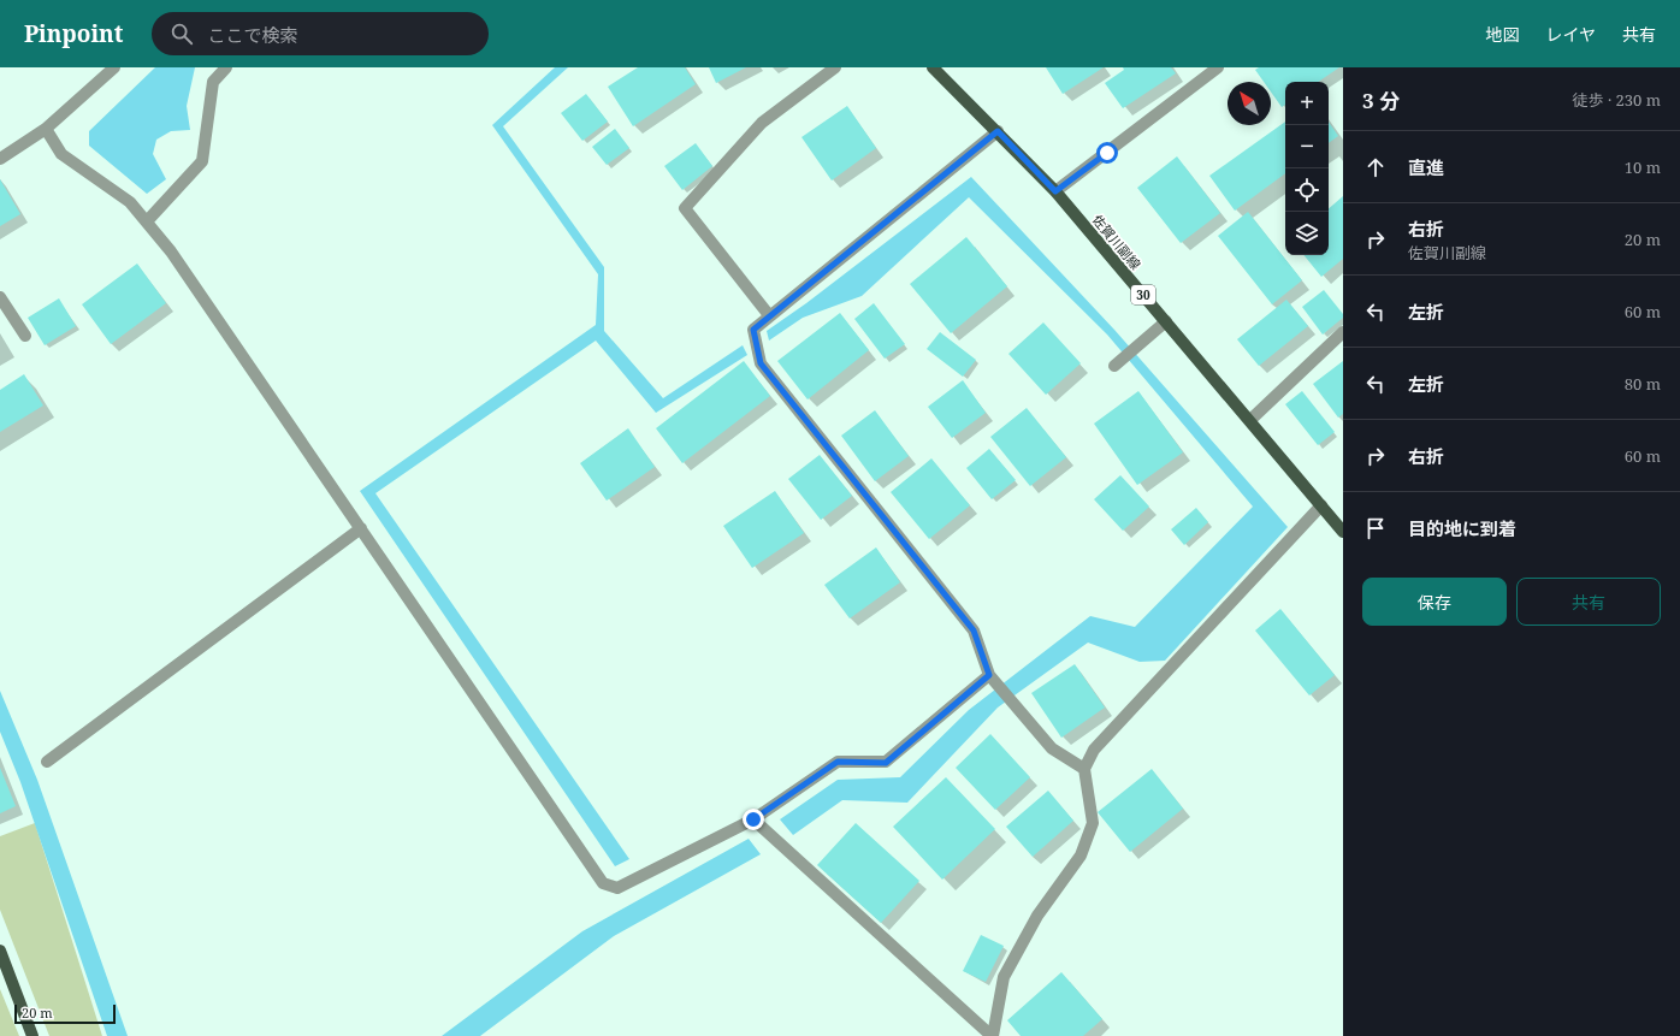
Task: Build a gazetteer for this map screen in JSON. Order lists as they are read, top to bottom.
{
  "streets": {
    "main road": ["佐賀川副線", "30"]
  },
  "scale_bar": "20 m",
  "north": "top left",
  "page": {
    "header": "Pinpoint",
    "search": "ここで検索",
    "nav": ["地図", "レイヤ", "共有"],
    "heading": ["3 分", "徒歩 · 230 m"],
    "map_buttons": ["+", "−"],
    "list": [
      ["直進", "10 m"],
      ["右折", "佐賀川副線", "20 m"],
      ["左折", "60 m"],
      ["左折", "80 m"],
      ["右折", "60 m"],
      "目的地に到着"
    ],
    "buttons": ["保存", "共有"],
    "scale": "20 m"
  }
}
